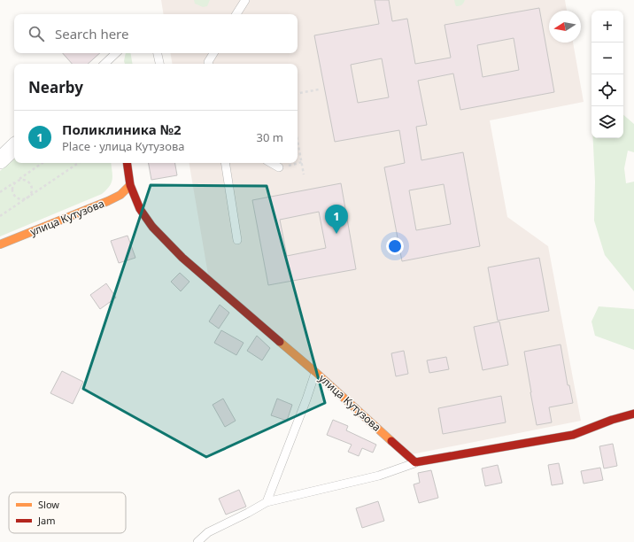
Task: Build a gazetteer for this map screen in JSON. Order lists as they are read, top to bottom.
{
  "streets": {
    "street": ["улица Кутузова"]
  },
  "legend": ["Slow", "Jam"],
  "north": "left",
  "page": {
    "map_buttons": ["+", "−"],
    "search": "Search here",
    "heading": "Nearby",
    "list": [
      {
        "mark": "1",
        "name": "Поликлиника №2",
        "note": "Place · улица Кутузова",
        "value": "30 m"
      }
    ],
    "pins": "1"
  }
}
